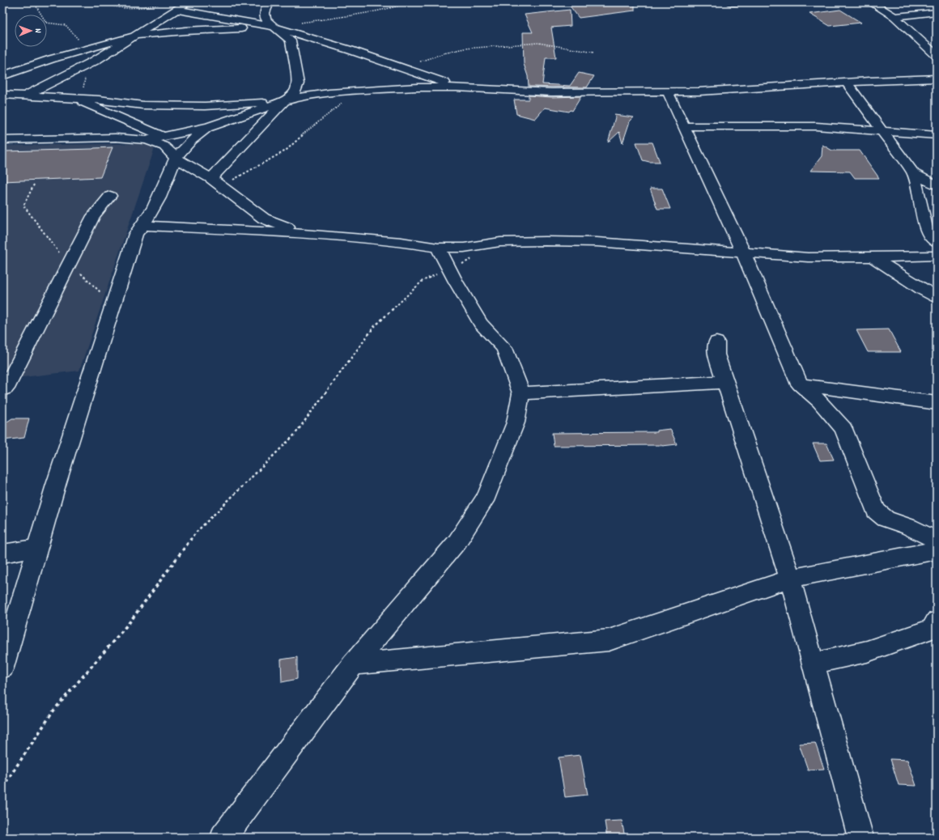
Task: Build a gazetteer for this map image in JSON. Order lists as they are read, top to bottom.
{
  "north": "right"
}
